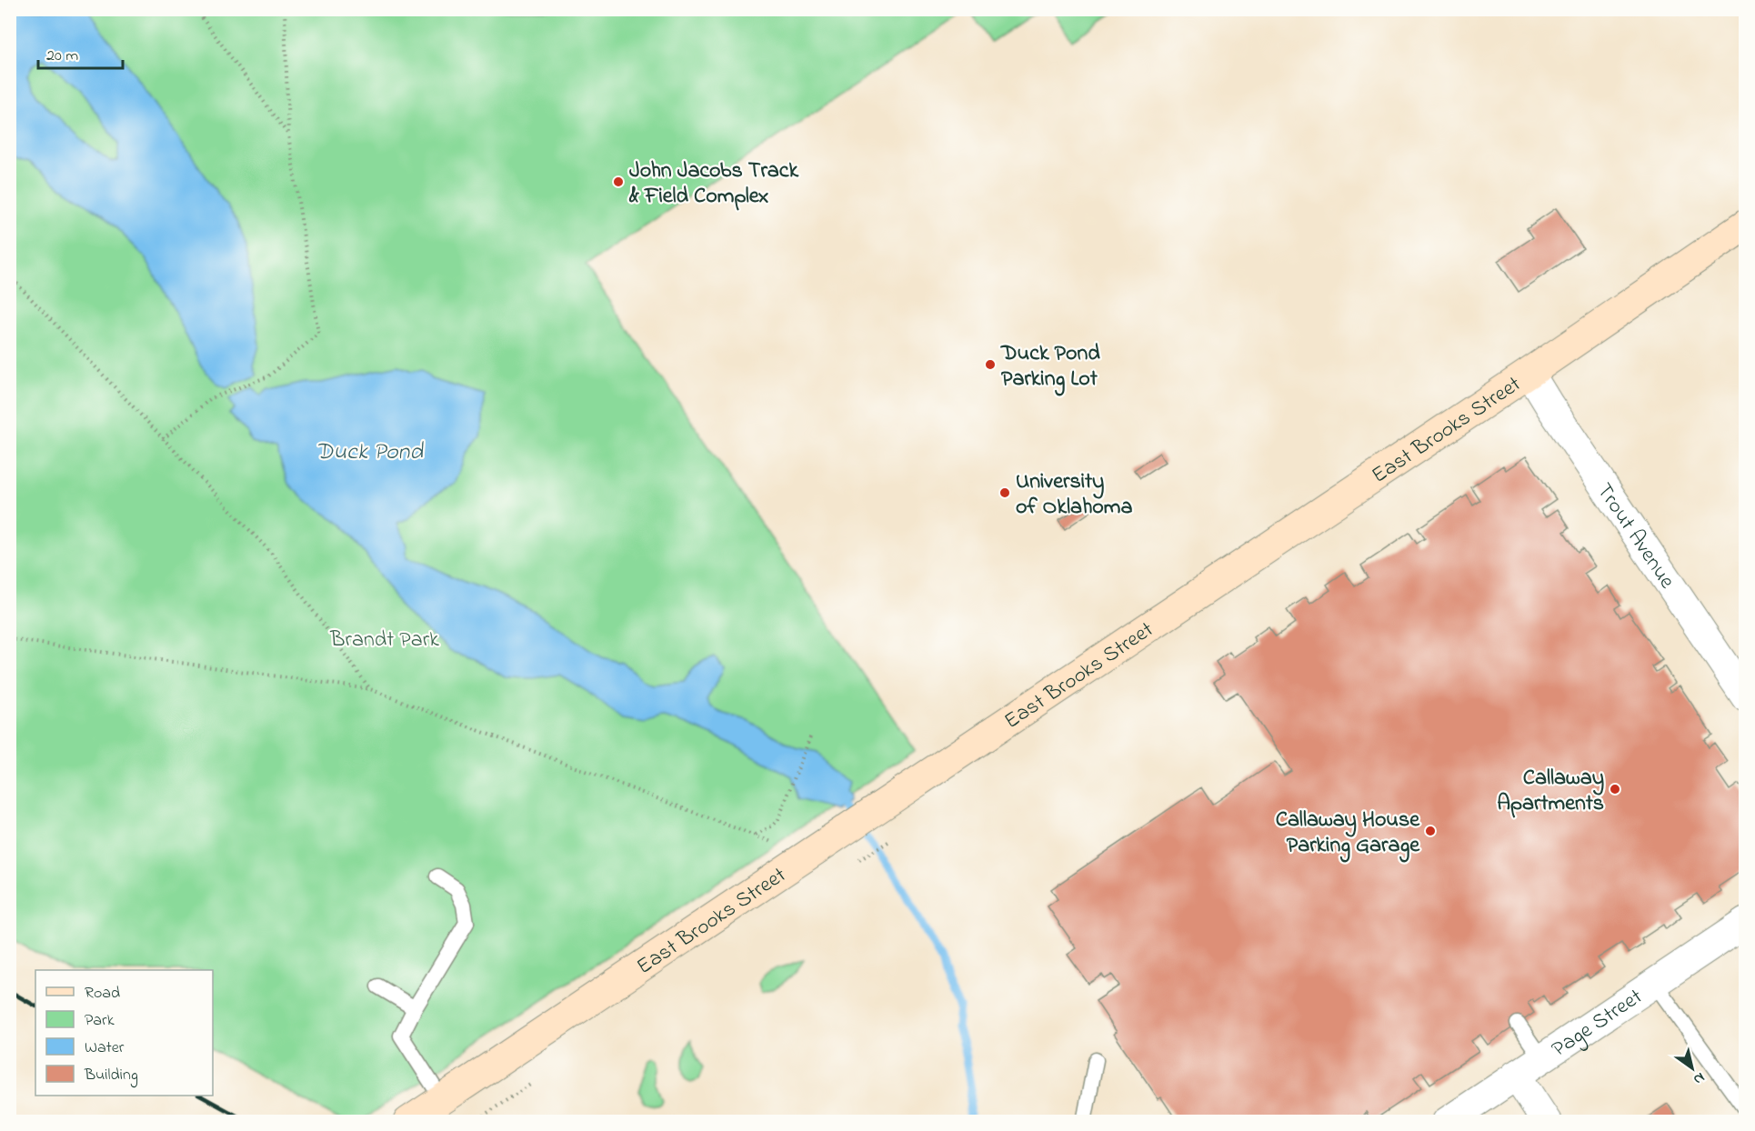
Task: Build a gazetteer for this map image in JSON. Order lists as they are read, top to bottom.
{
  "streets": {
    "street": ["East Brooks Street", "Trout Avenue", "Page Street"]
  },
  "crossings": [
    ["East Brooks Street", "Trout Avenue"]
  ],
  "water": ["Duck Pond"],
  "parks": ["Brandt Park"],
  "places": [
    "John Jacobs Track & Field Complex",
    "Duck Pond Parking Lot",
    "University of Oklahoma",
    "Callaway Apartments",
    "Callaway House Parking Garage"
  ],
  "legend": [
    "Road",
    "Park",
    "Water",
    "Building"
  ],
  "scale_bar": "20 m",
  "north": "bottom right"
}
